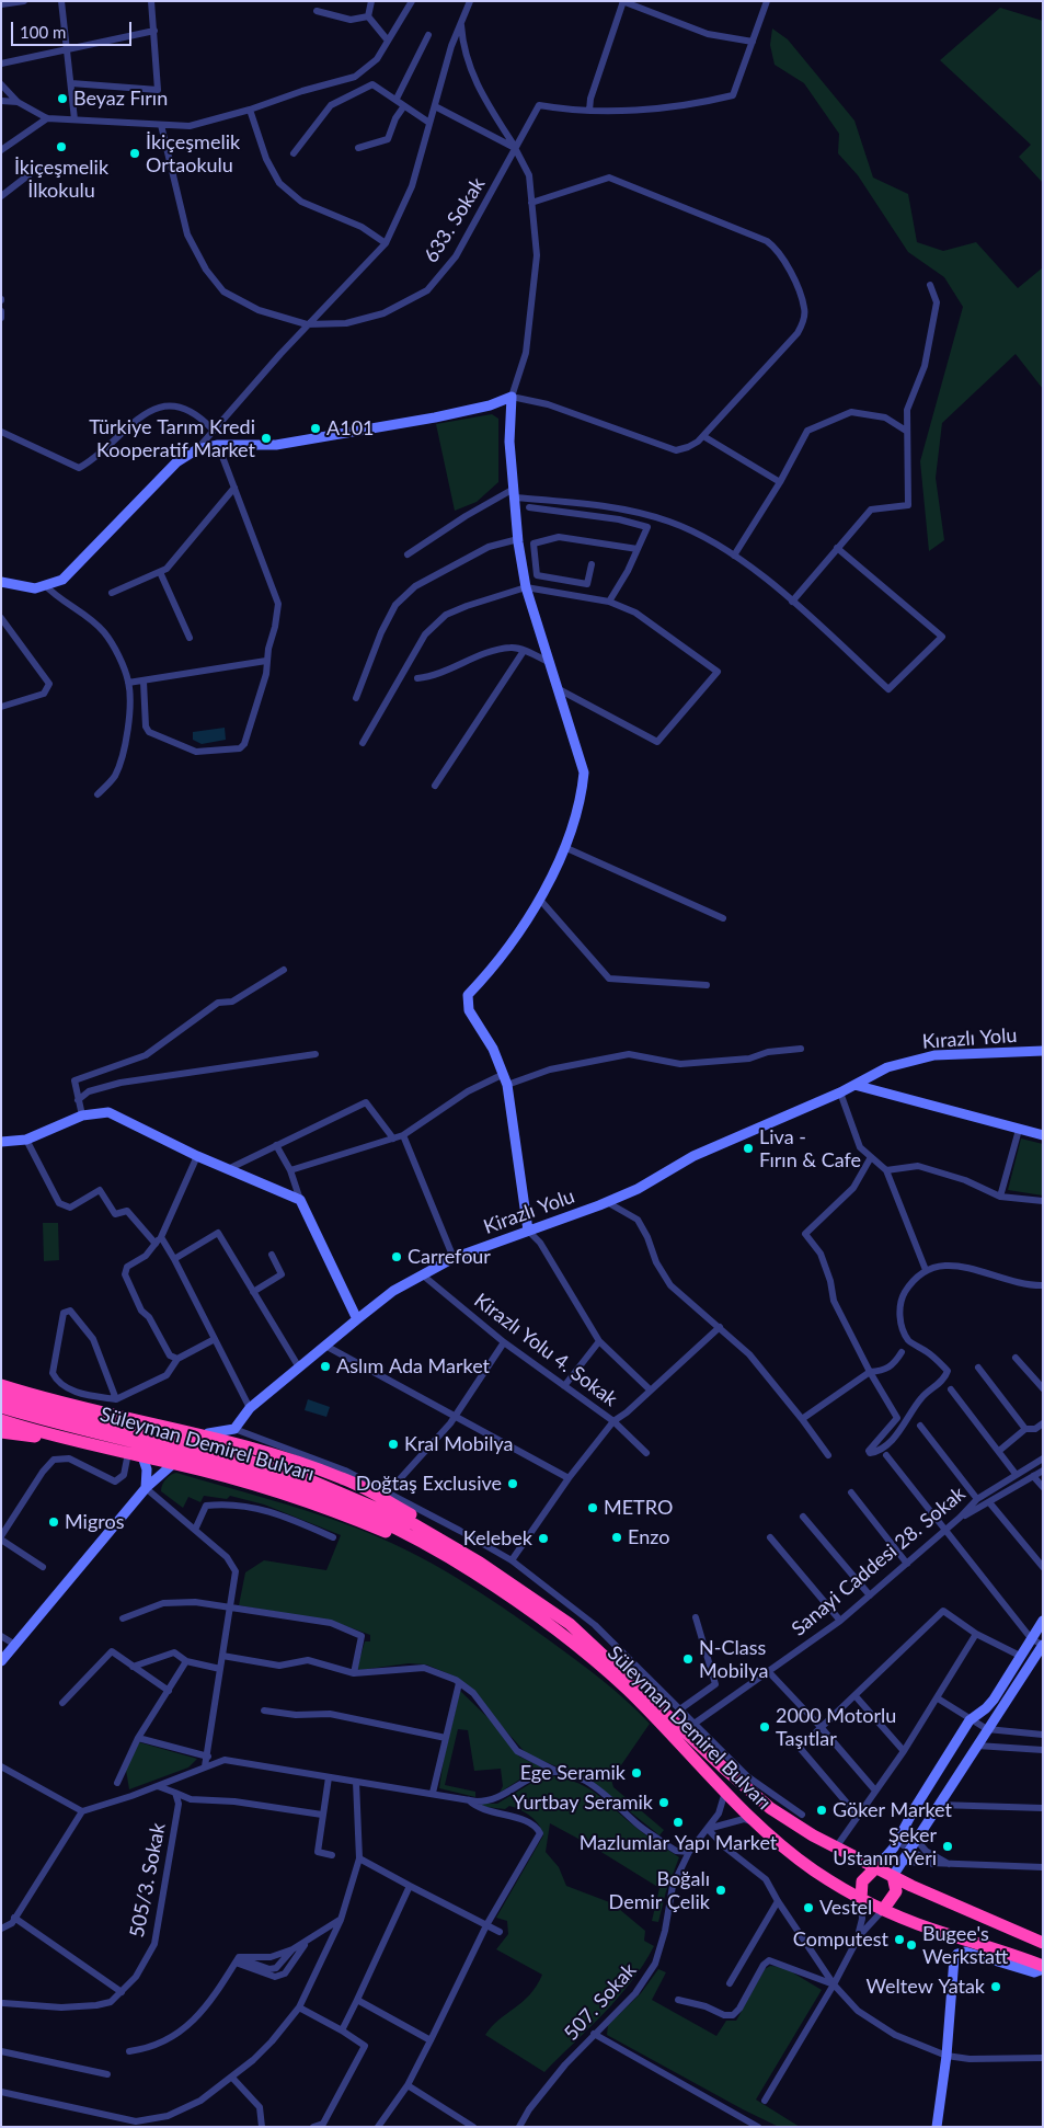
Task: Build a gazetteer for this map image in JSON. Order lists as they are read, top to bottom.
{
  "streets": {
    "highway": ["Süleyman Demirel Bulvarı"],
    "street": [
      "633. Sokak",
      "Kırazlı Yolu",
      "Kirazlı Yolu",
      "Kirazlı Yolu 4. Sokak",
      "Sanayi Caddesi 28. Sokak",
      "505/3. Sokak",
      "507. Sokak"
    ]
  },
  "crossings": [
    ["Kırazlı Yolu", "Kirazlı Yolu"],
    ["Kirazlı Yolu", "Kirazlı Yolu 4. Sokak"],
    ["Süleyman Demirel Bulvarı", "Sanayi Caddesi 28. Sokak"],
    ["Süleyman Demirel Bulvarı", "507. Sokak"]
  ],
  "places": [
    "Beyaz Fırın",
    "İkiçeşmelik İlkokulu",
    "İkiçeşmelik Ortaokulu",
    "A101",
    "Türkiye Tarım Kredi Kooperatif Market",
    "Liva - Fırın & Cafe",
    "Carrefour",
    "Aslım Ada Market",
    "Kral Mobilya",
    "Doğtaş Exclusive",
    "METRO",
    "Migros",
    "Enzo",
    "Kelebek",
    "N-Class Mobilya",
    "2000 Motorlu Taşıtlar",
    "Ege Seramik",
    "Yurtbay Seramik",
    "Göker Market",
    "Mazlumlar Yapı Market",
    "Şeker Ustanın Yeri",
    "Boğalı Demir Çelik",
    "Vestel",
    "Computest",
    "Bugee's Werkstatt",
    "Weltew Yatak"
  ],
  "scale_bar": "100 m"
}
